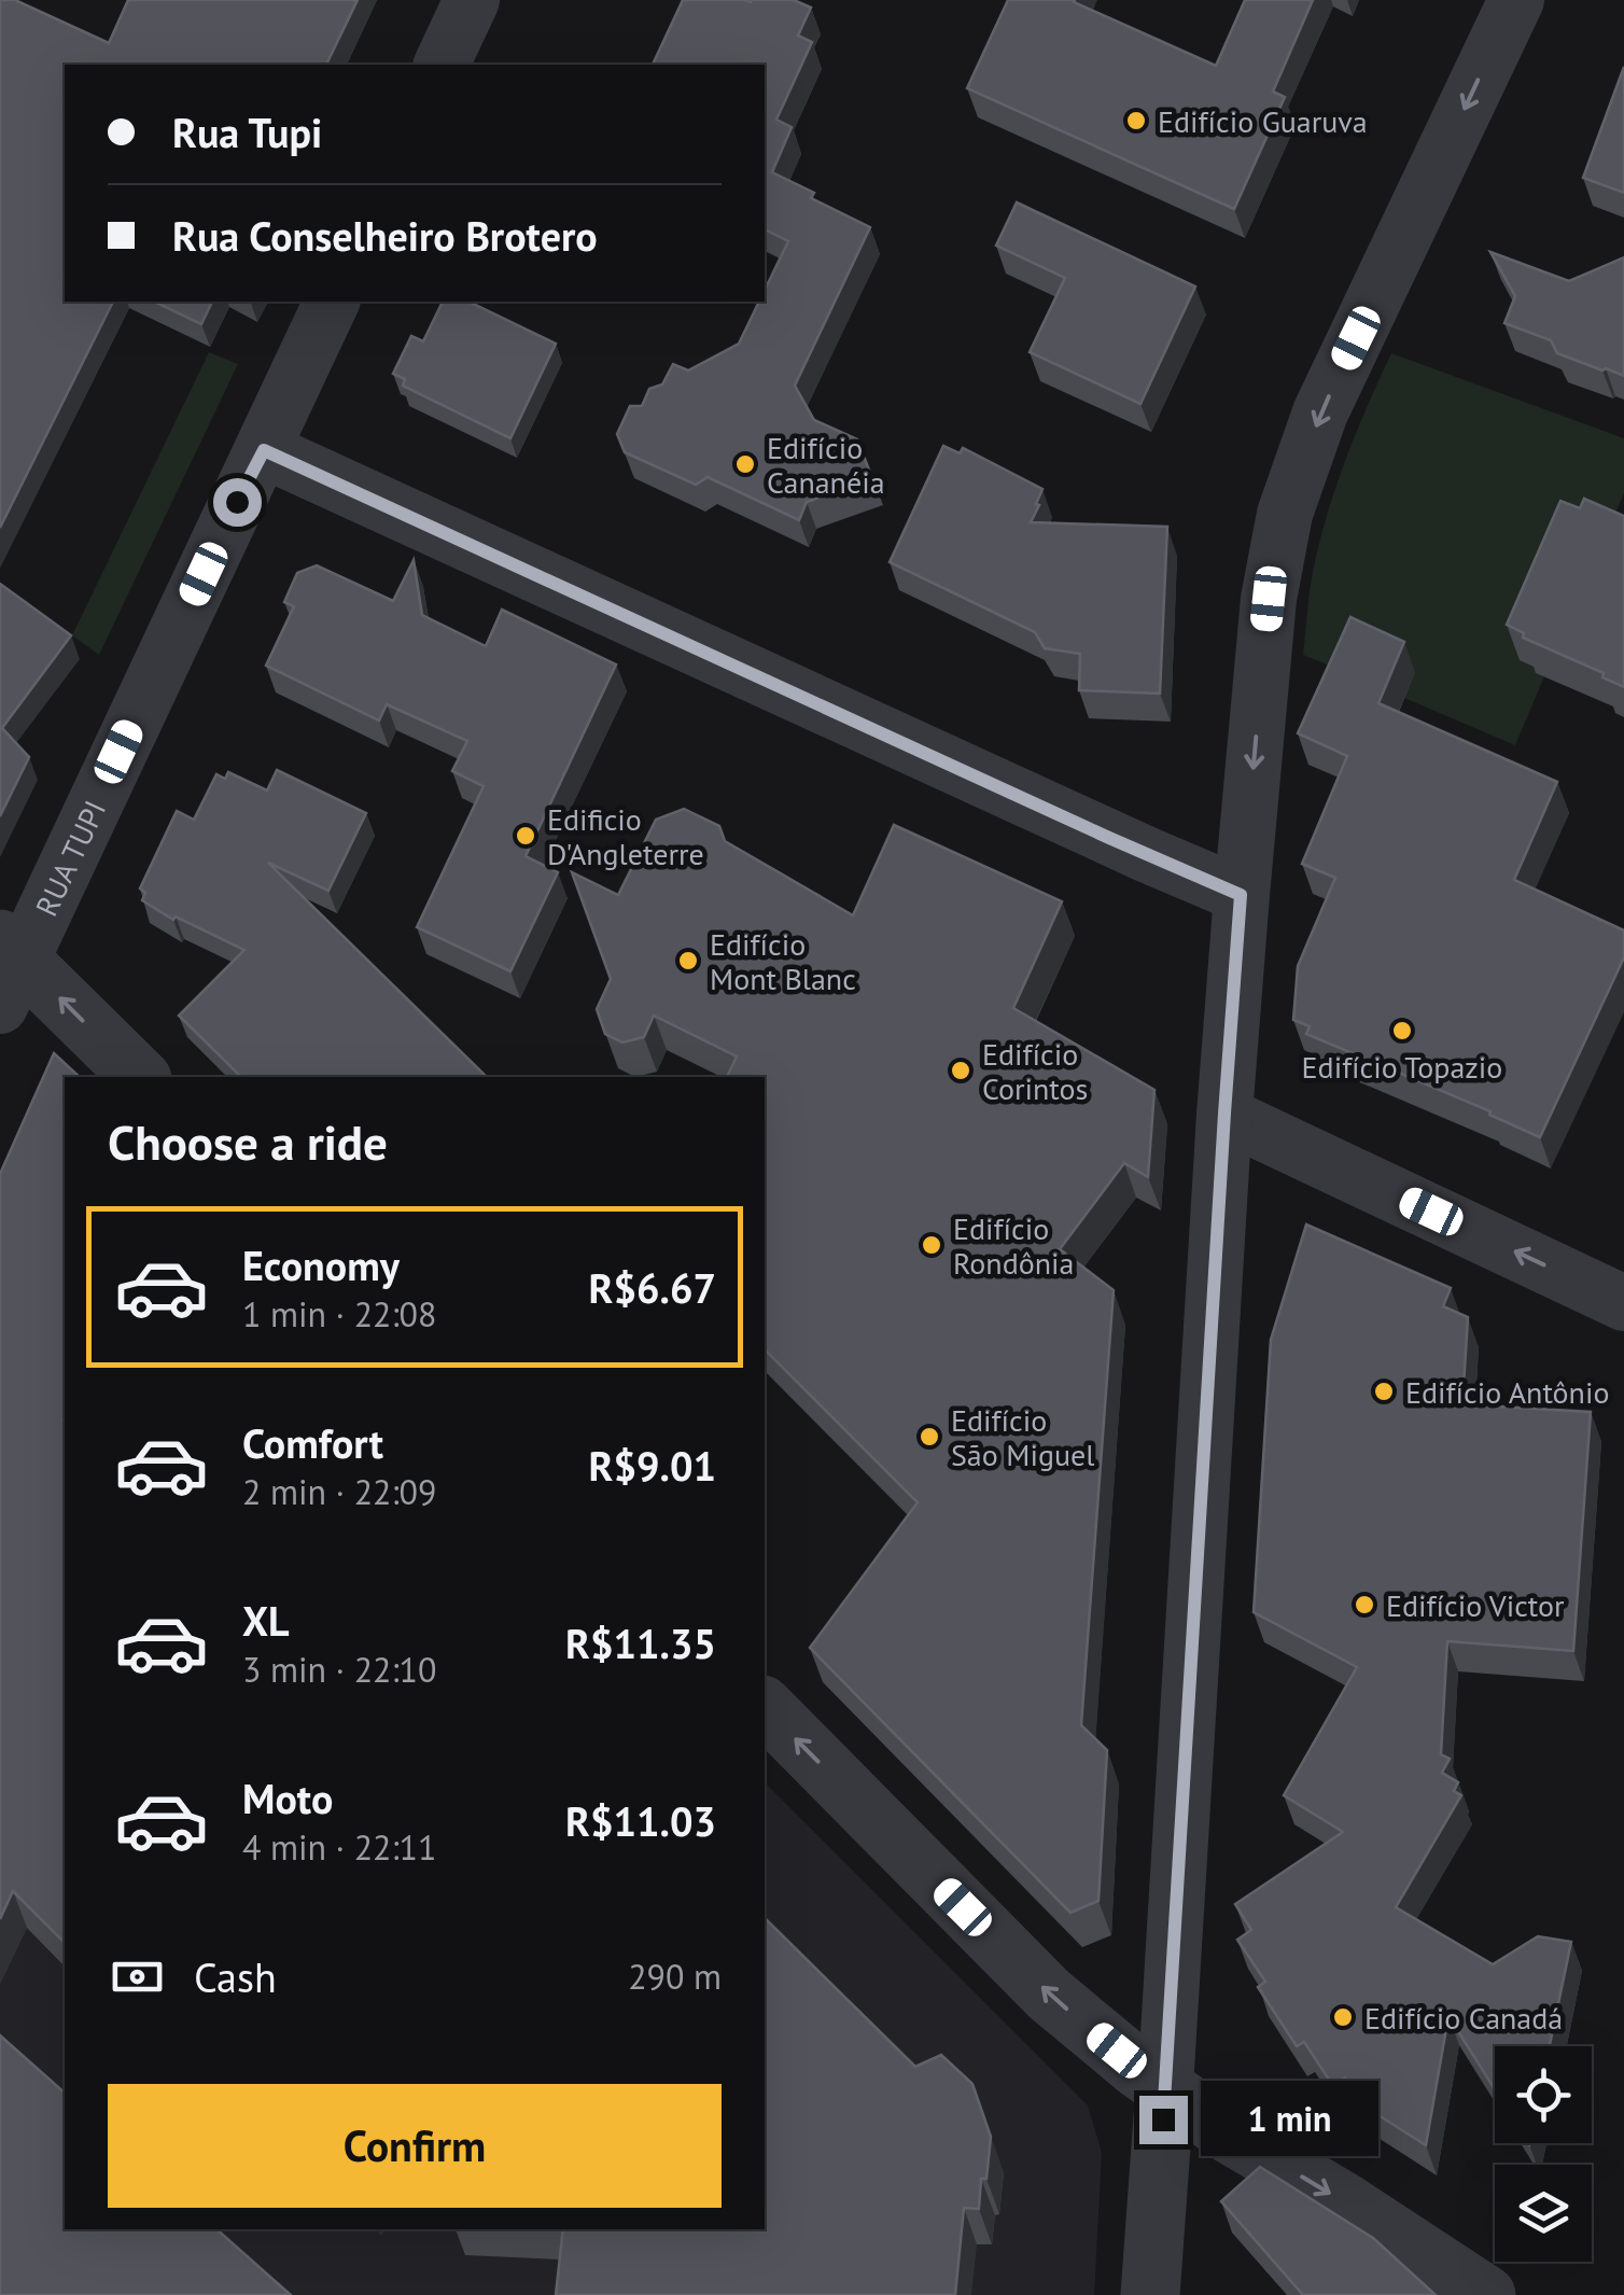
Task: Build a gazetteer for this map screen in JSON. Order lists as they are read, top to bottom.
{
  "streets": {
    "street": ["RUA TUPI"]
  },
  "places": [
    "Edifício Guaruva",
    "Edifício Cananéia",
    "Edificio D'Angleterre",
    "Edifício Mont Blanc",
    "Edifício Topazio",
    "Edifício Corintos",
    "Edifício Rondônia",
    "Edifício Antônio",
    "Edifício São Miguel",
    "Edifício Victor",
    "Edifício Canadá"
  ],
  "page": {
    "banner": ["Rua Tupi", "Rua Conselheiro Brotero"],
    "heading": "Choose a ride",
    "list": [
      {
        "name": "Economy",
        "note": "1 min · 22:08",
        "value": "R$6.67"
      },
      {
        "name": "Comfort",
        "note": "2 min · 22:09",
        "value": "R$9.01"
      },
      {
        "name": "XL",
        "note": "3 min · 22:10",
        "value": "R$11.35"
      },
      {
        "name": "Moto",
        "note": "4 min · 22:11",
        "value": "R$11.03"
      }
    ],
    "pay": ["Cash", "290 m"],
    "buttons": "Confirm",
    "bubble": "1 min"
  }
}
